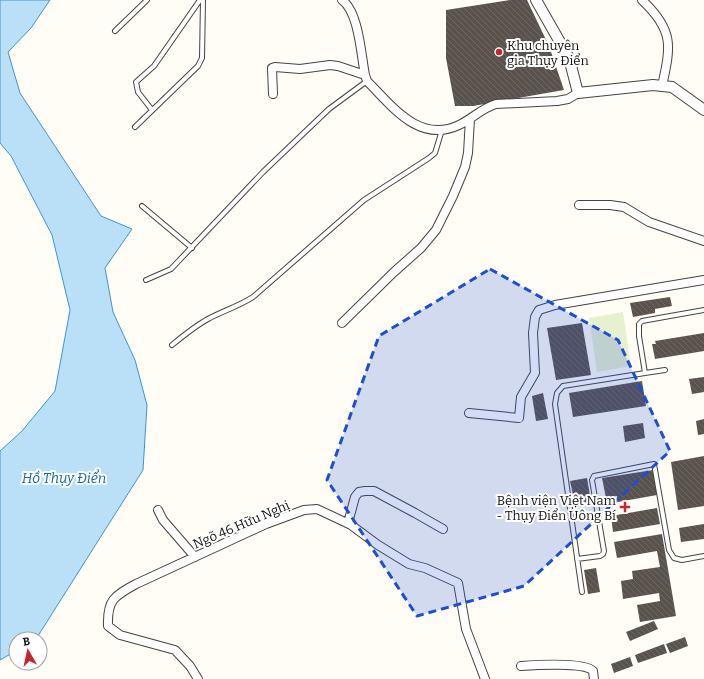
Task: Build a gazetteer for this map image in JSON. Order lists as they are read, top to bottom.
{
  "streets": {
    "street": ["Ngõ 46 Hữu Nghị"]
  },
  "water": ["Hồ Thụy Điển"],
  "places": {
    "other": ["Khu chuyên gia Thụy Điển"],
    "health": ["Bệnh viện Việt Nam - Thụy Điển Uông Bí"]
  },
  "north": "top"
}
